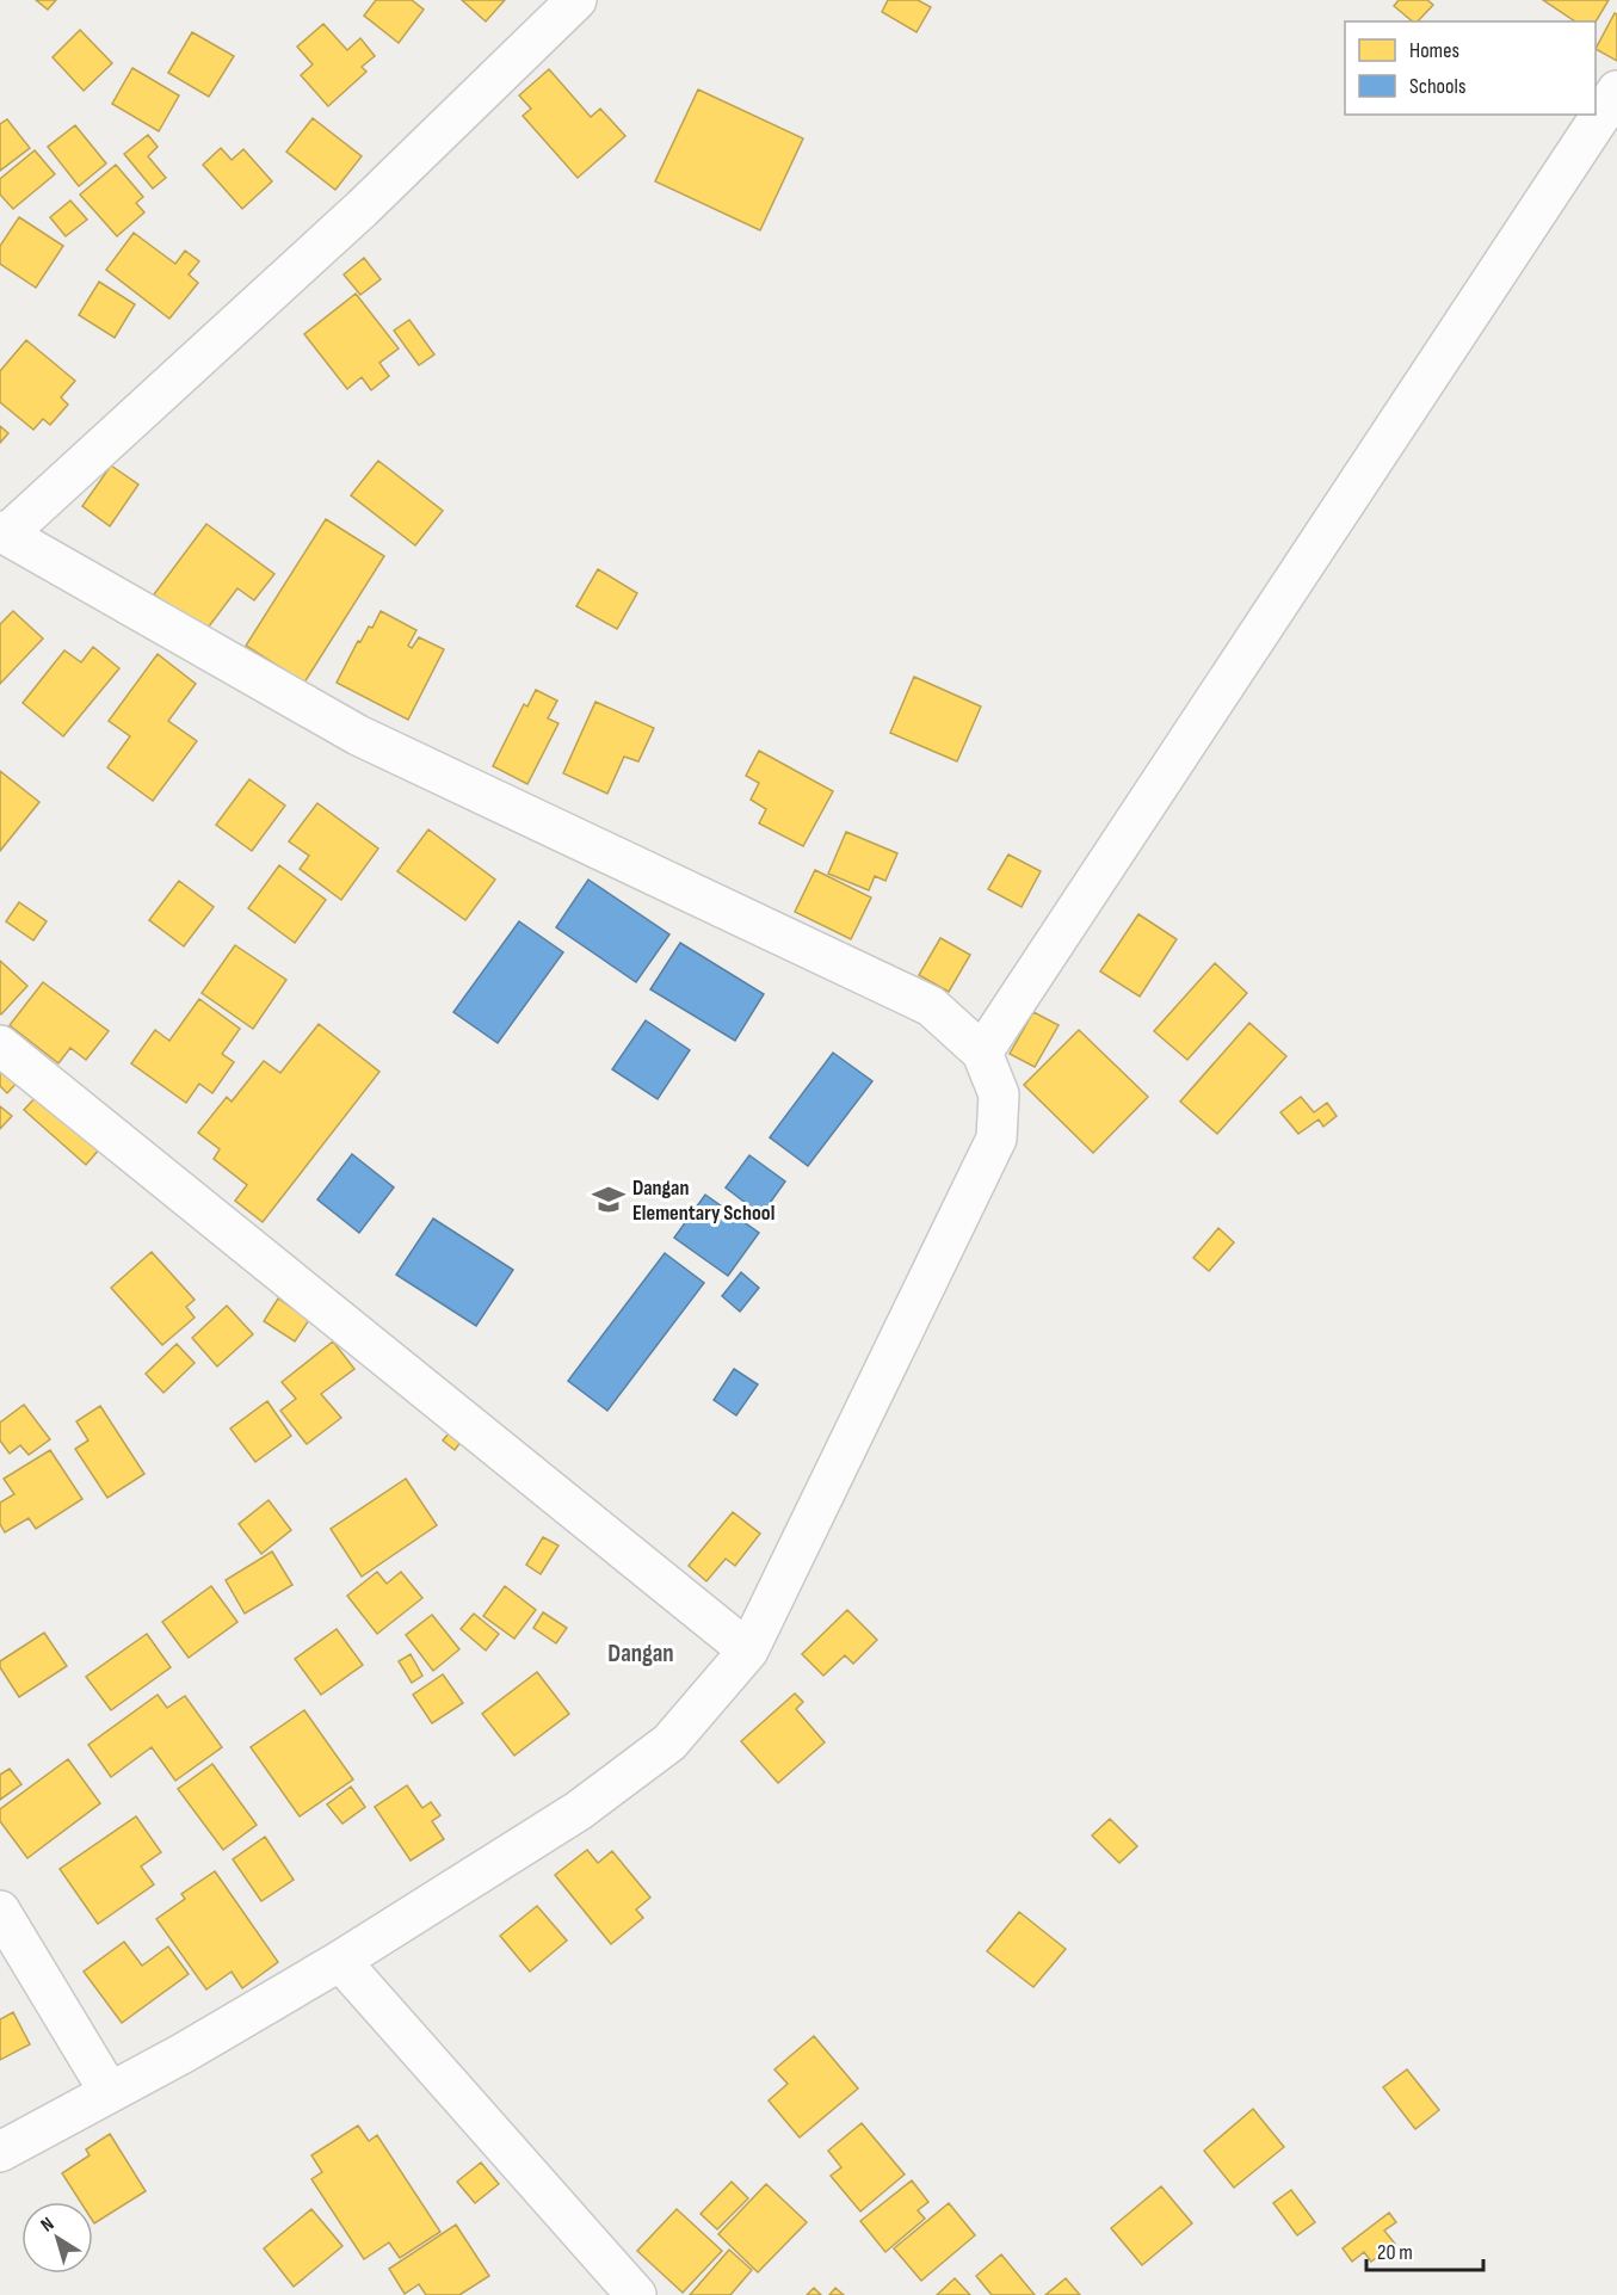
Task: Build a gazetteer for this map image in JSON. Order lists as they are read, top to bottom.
{
  "districts": ["Dangan"],
  "places": {
    "school or university": ["Dangan Elementary School"]
  },
  "legend": ["Homes", "Schools"],
  "scale_bar": "20 m",
  "north": "top left"
}
